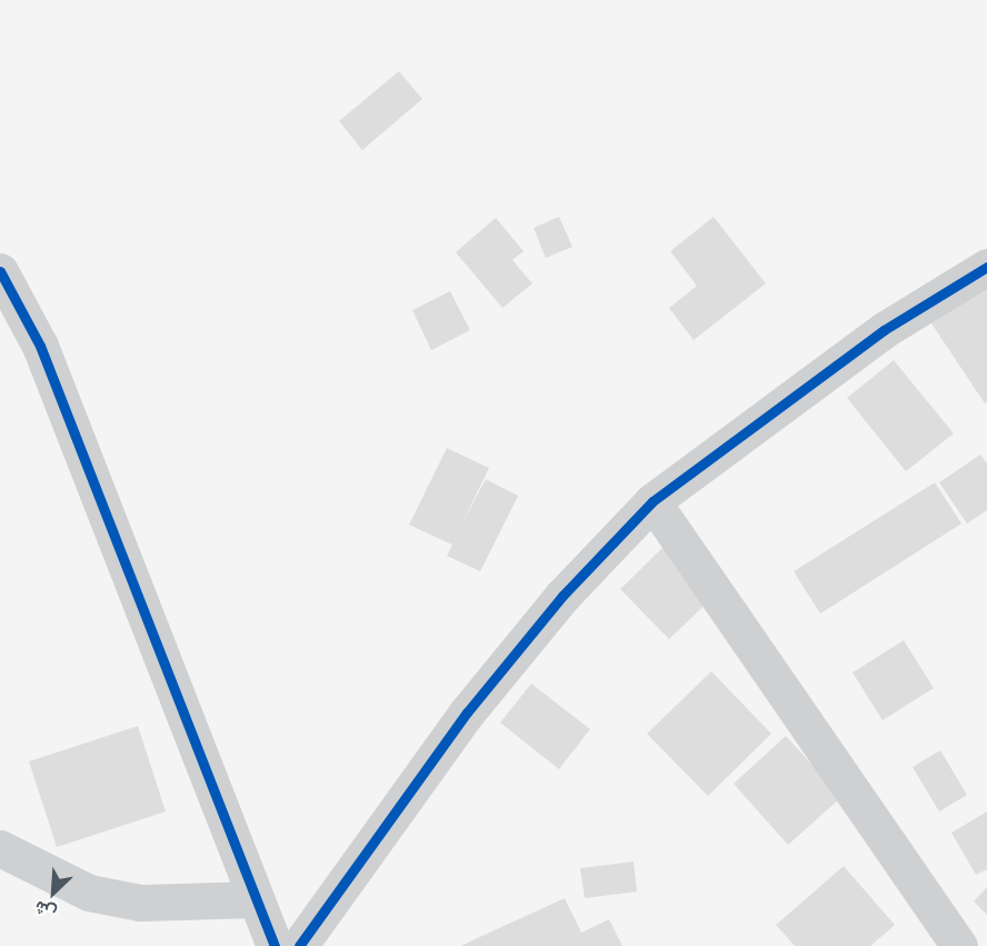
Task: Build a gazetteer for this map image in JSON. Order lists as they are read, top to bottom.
{
  "north": "bottom left"
}
